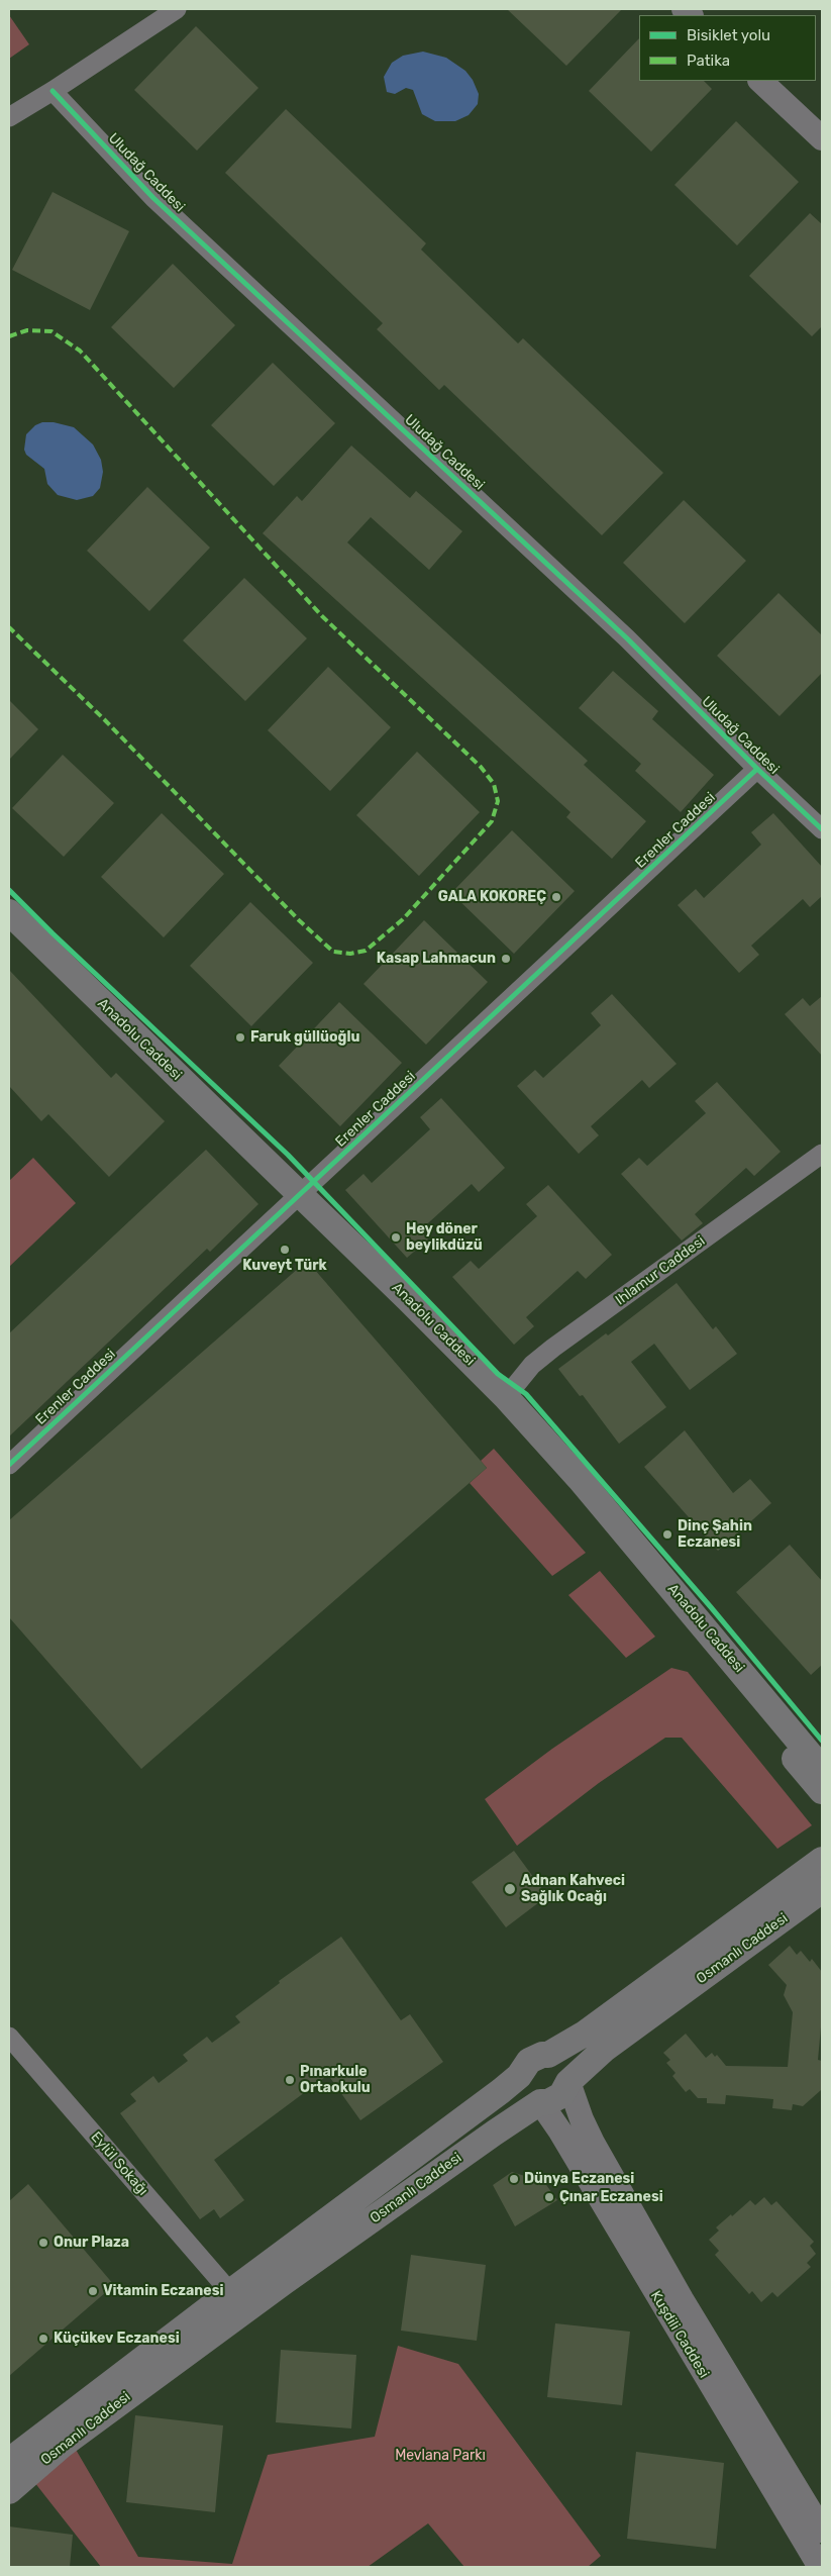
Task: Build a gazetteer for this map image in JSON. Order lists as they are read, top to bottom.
{
  "streets": {
    "main road": ["Anadolu Caddesi", "Osmanlı Caddesi"],
    "street": [
      "Uludağ Caddesi",
      "Erenler Caddesi",
      "Ihlamur Caddesi",
      "Eylül Sokağı",
      "Kuşdili Caddesi"
    ]
  },
  "crossings": [
    ["Uludağ Caddesi", "Erenler Caddesi"],
    ["Erenler Caddesi", "Anadolu Caddesi"],
    ["Anadolu Caddesi", "Ihlamur Caddesi"],
    ["Osmanlı Caddesi", "Eylül Sokağı"],
    ["Osmanlı Caddesi", "Kuşdili Caddesi"]
  ],
  "parks": ["Mevlana Parkı"],
  "places": [
    "GALA KOKOREÇ",
    "Kasap Lahmacun",
    "Faruk güllüoğlu",
    "Hey döner beylikdüzü",
    "Kuveyt Türk",
    "Dinç Şahin Eczanesi",
    "Adnan Kahveci Sağlık Ocağı",
    "Pınarkule Ortaokulu",
    "Dünya Eczanesi",
    "Çınar Eczanesi",
    "Onur Plaza",
    "Vitamin Eczanesi",
    "Küçükev Eczanesi"
  ],
  "legend": ["Bisiklet yolu", "Patika"]
}
